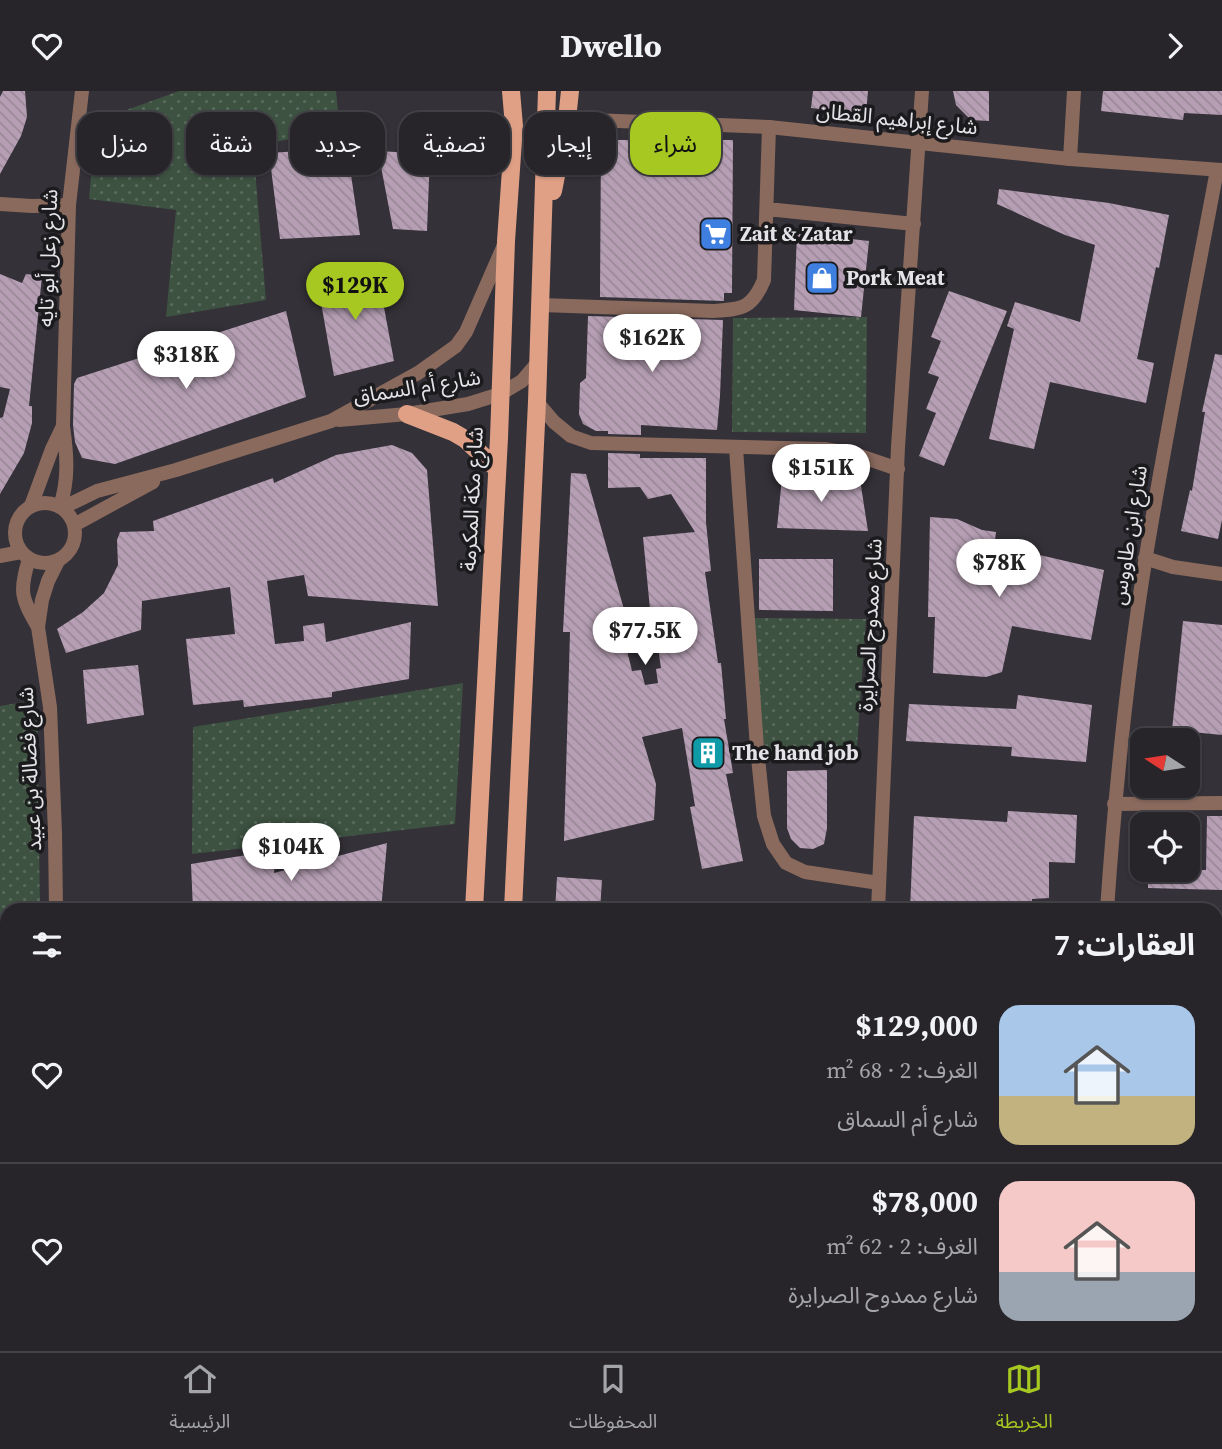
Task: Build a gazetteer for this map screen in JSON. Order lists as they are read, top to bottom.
{
  "streets": {
    "main road": ["شارع مكة المكرمة"],
    "street": [
      "شارع إبراهيم القطان",
      "شارع زعل أبو تايه",
      "شارع أم السماق",
      "شارع ابن طاووس",
      "شارع ممدوح الصرايرة",
      "شارع فضالة بن عبيد"
    ]
  },
  "crossings": [
    ["شارع إبراهيم القطان", "شارع ابن طاووس"],
    ["شارع إبراهيم القطان", "شارع ممدوح الصرايرة"],
    ["شارع زعل أبو تايه", "شارع أم السماق"],
    ["شارع زعل أبو تايه", "شارع فضالة بن عبيد"],
    ["شارع أم السماق", "شارع مكة المكرمة"],
    ["شارع أم السماق", "شارع فضالة بن عبيد"]
  ],
  "places": {
    "supermarket": ["Zait & Zatar"],
    "shop": ["Pork Meat"],
    "building": ["The hand job"]
  },
  "north": "left",
  "page": {
    "header": "Dwello",
    "chip": [
      "شراء",
      "إيجار",
      "تصفية",
      "جديد",
      "شقة",
      "منزل"
    ],
    "price": [
      "$129K",
      "$162K",
      "$318K",
      "$151K",
      "$78K",
      "$77.5K",
      "$104K"
    ],
    "heading": "العقارات: 7",
    "list": [
      {
        "name": "$129,000",
        "note": "الغرف: 2 · 68 m² · شارع أم السماق"
      },
      {
        "name": "$78,000",
        "note": "الغرف: 2 · 62 m² · شارع ممدوح الصرايرة"
      }
    ],
    "tabs": ["الخريطة", "المحفوظات", "الرئيسية"]
  }
}
